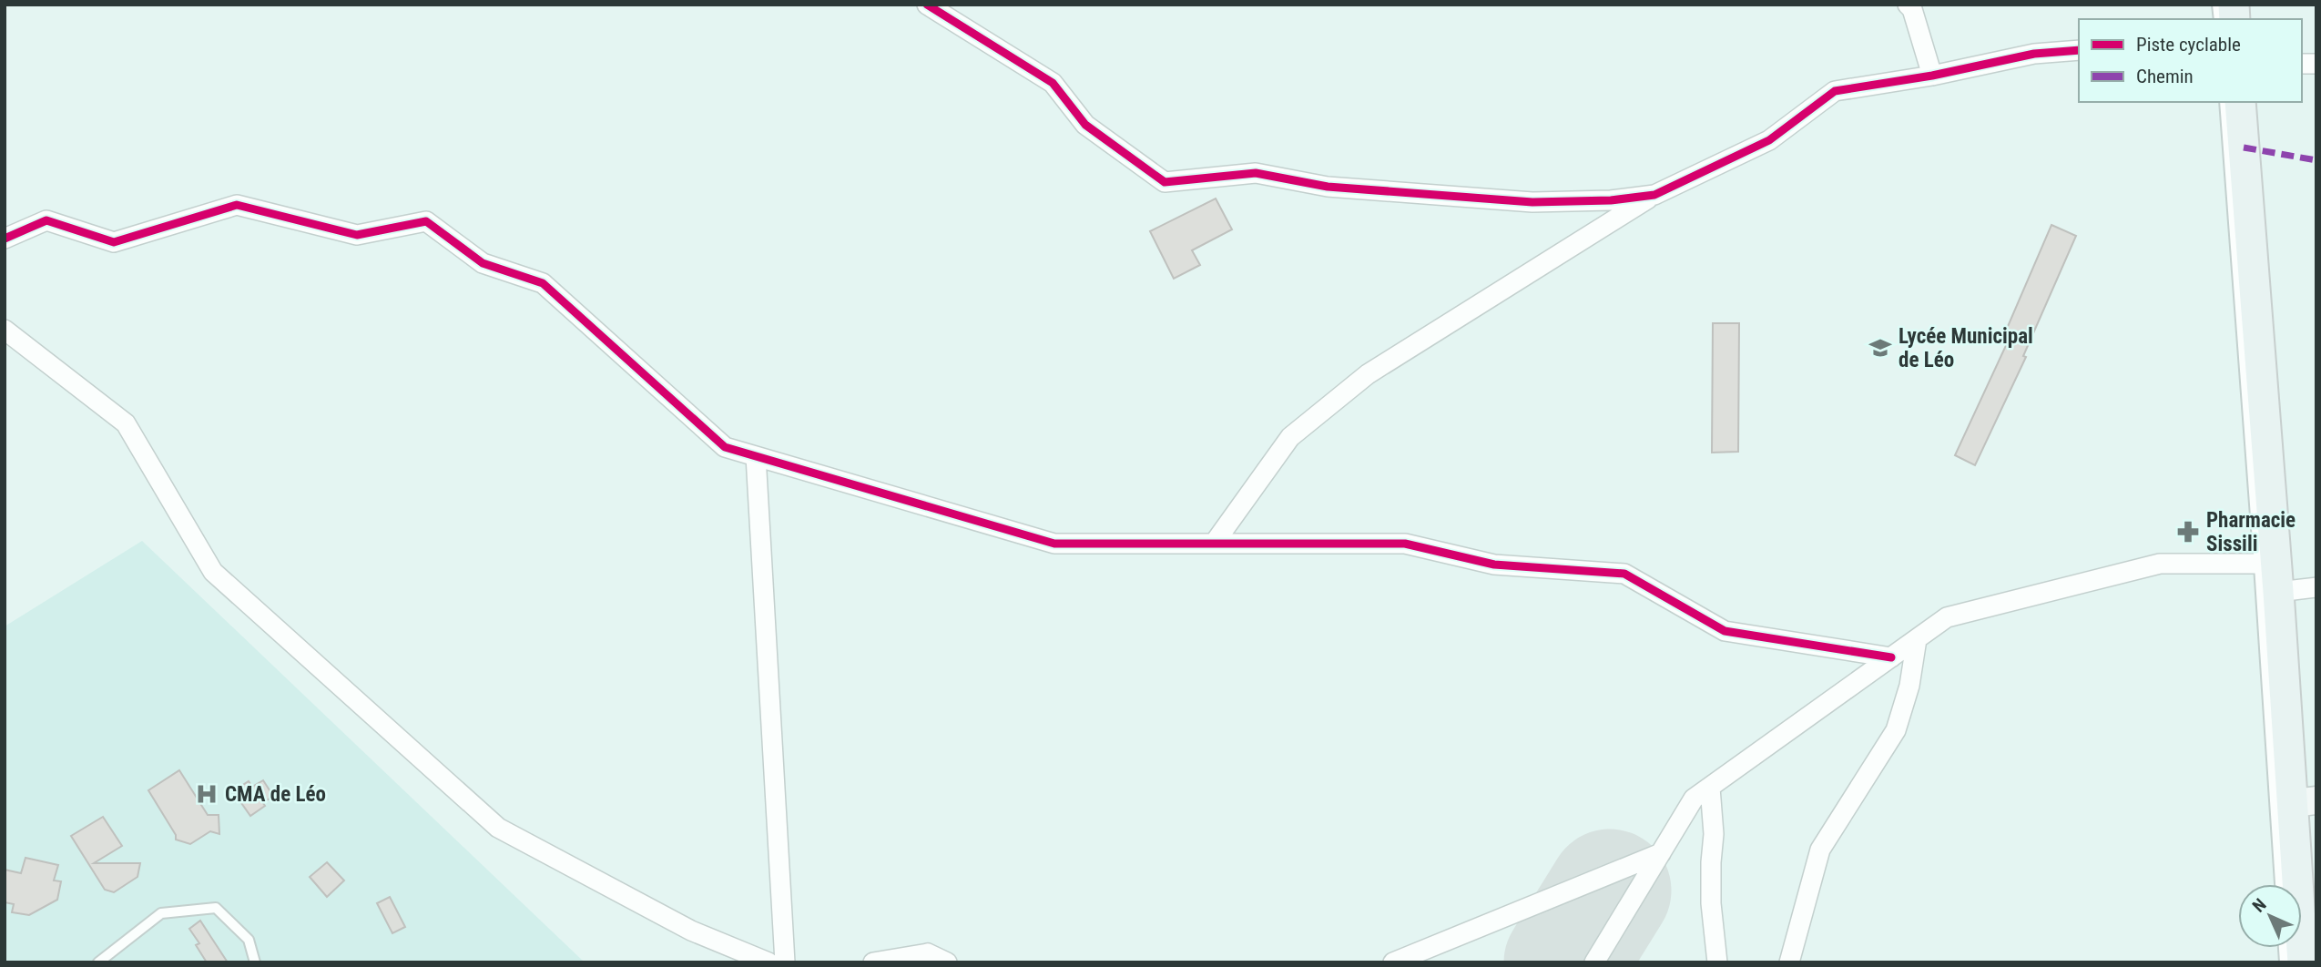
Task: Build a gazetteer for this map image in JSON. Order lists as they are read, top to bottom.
{
  "places": {
    "school or university": ["Lycée Municipal de Léo"],
    "pharmacy": ["Pharmacie Sissili"],
    "hospital": ["CMA de Léo"]
  },
  "legend": ["Piste cyclable", "Chemin"],
  "north": "top left"
}
